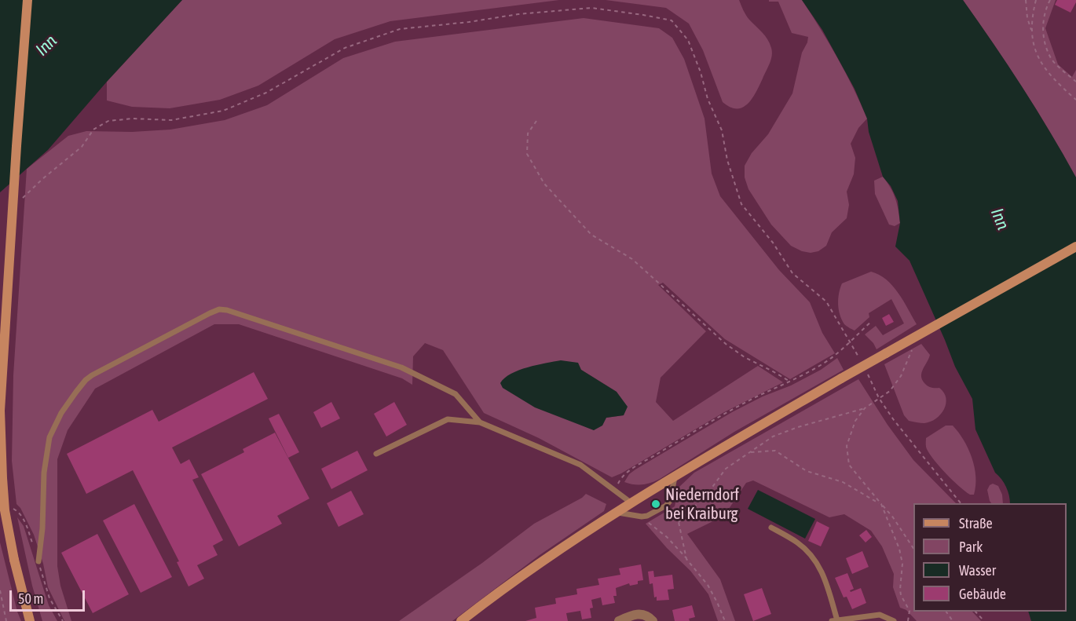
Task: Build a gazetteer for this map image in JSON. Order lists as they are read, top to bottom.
{
  "water": ["Inn"],
  "places": ["Niederndorf bei Kraiburg"],
  "legend": [
    "Straße",
    "Park",
    "Wasser",
    "Gebäude"
  ],
  "scale_bar": "50 m"
}
